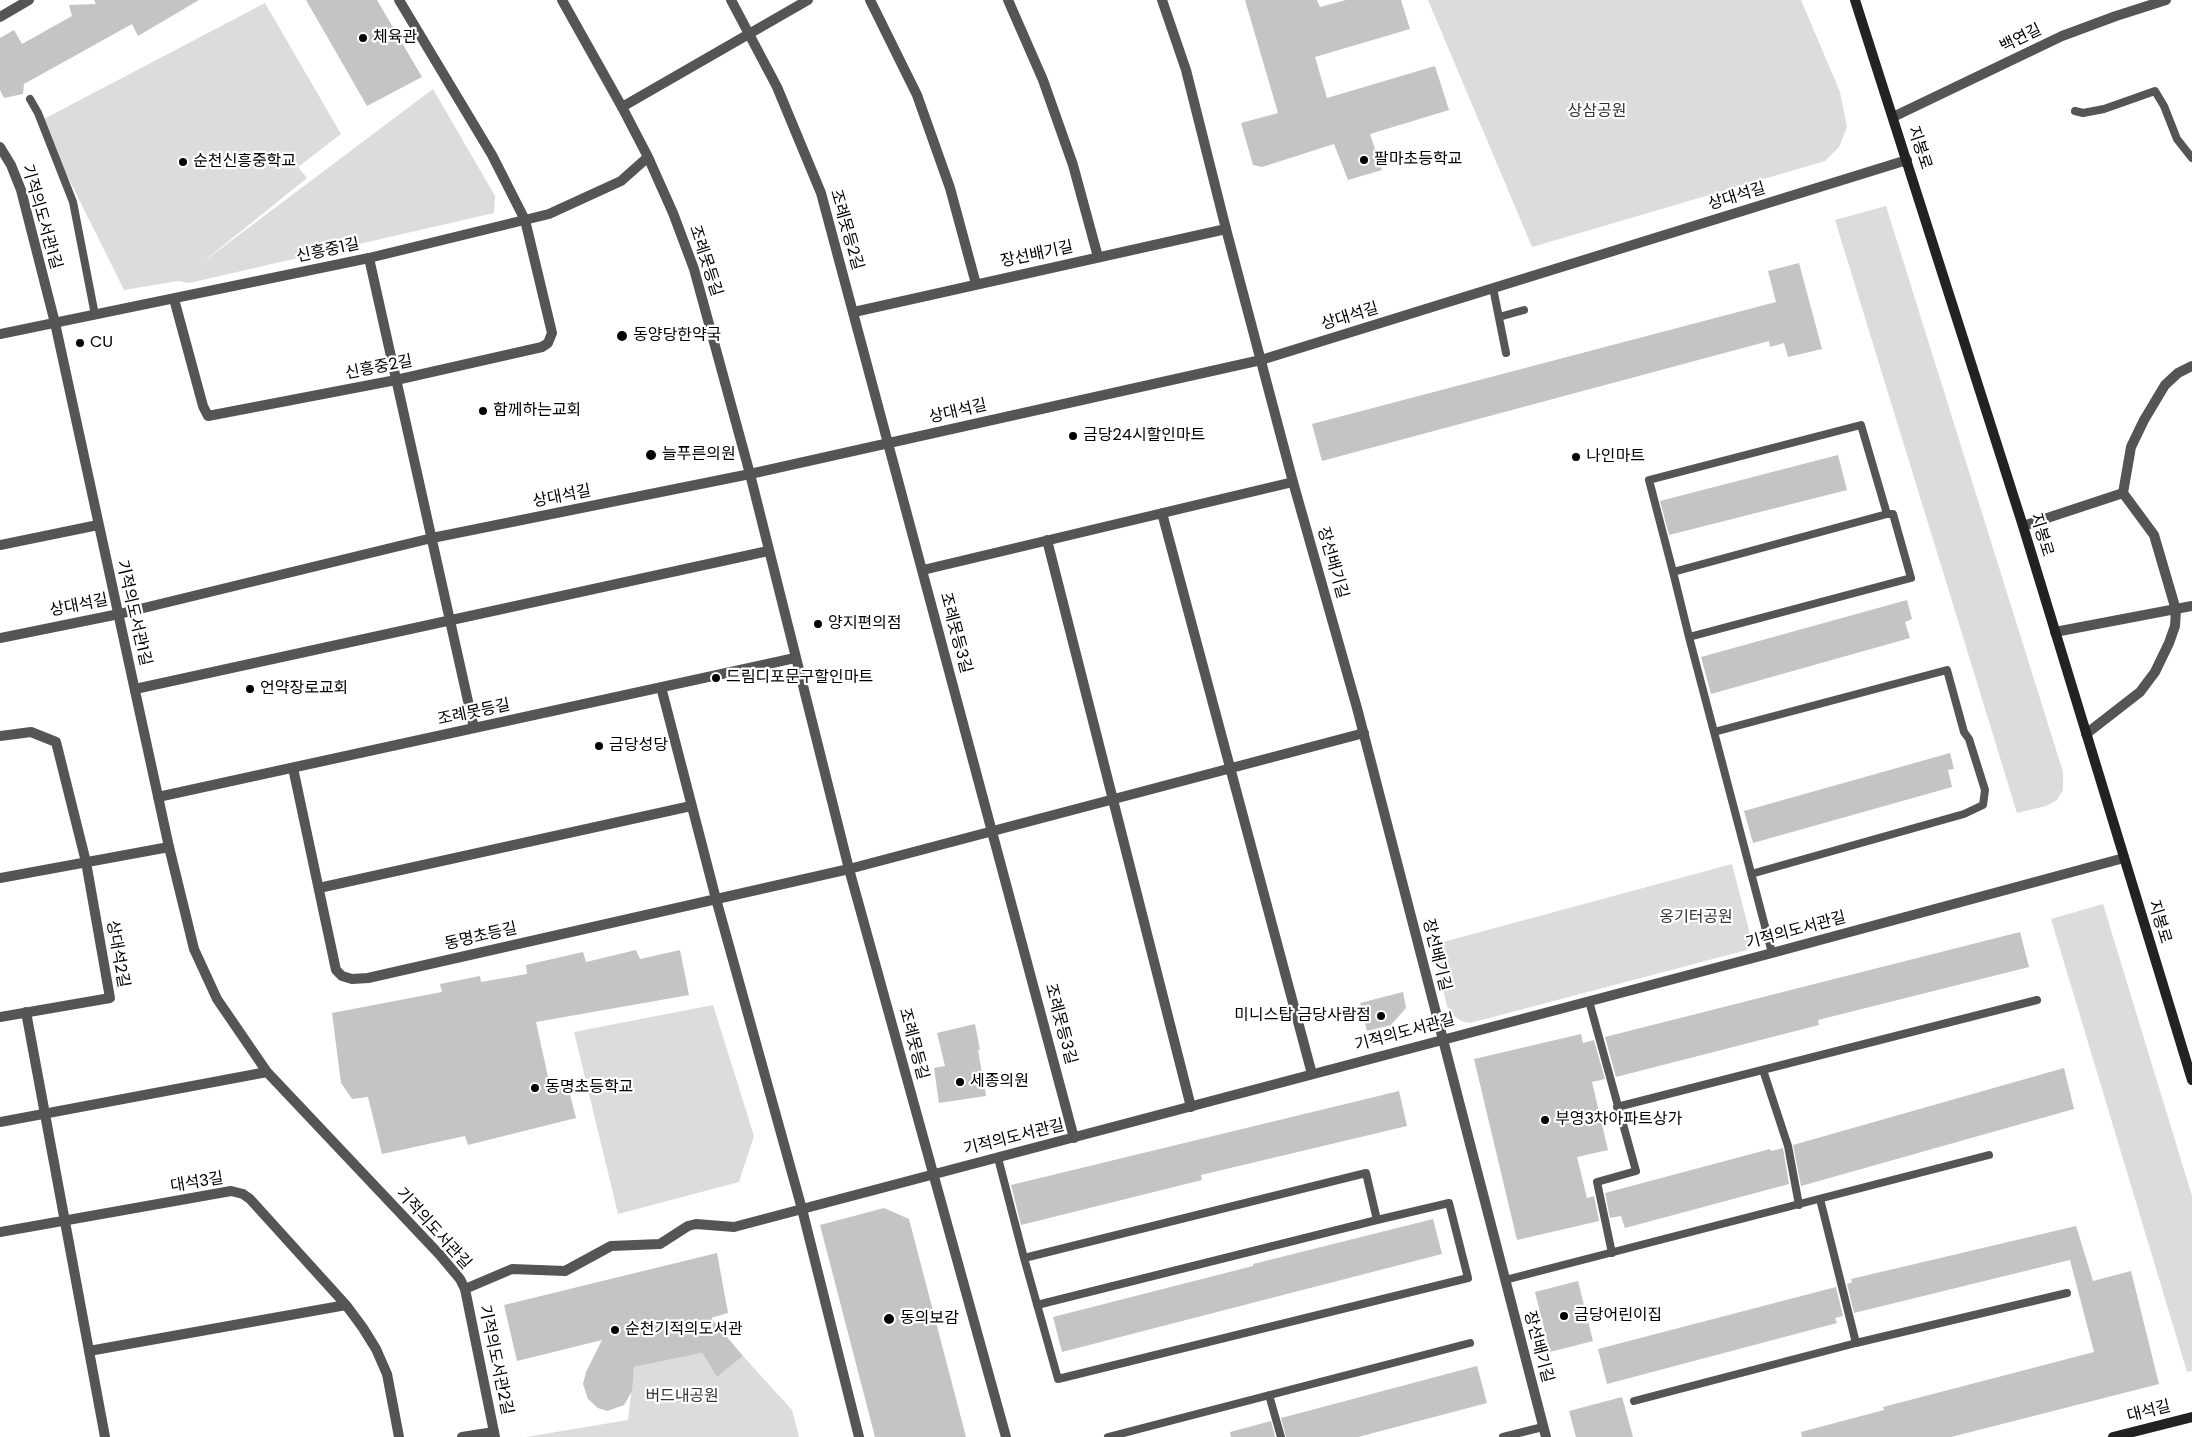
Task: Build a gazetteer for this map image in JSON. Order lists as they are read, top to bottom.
{
  "streets": {
    "main road": ["지봉로", "대석길"],
    "street": [
      "백연길",
      "상대석길",
      "기적의도서관1길",
      "조례못등2길",
      "신흥중1길",
      "장선배기길",
      "조례못등길",
      "신흥중2길",
      "조례못등3길",
      "기적의도서관길",
      "동명초등길",
      "상대석2길",
      "대석3길",
      "기적의도서관2길"
    ]
  },
  "crossings": [
    ["백연길", "지봉로"],
    ["지봉로", "상대석길"],
    ["지봉로", "기적의도서관길"],
    ["상대석길", "기적의도서관1길"],
    ["상대석길", "조례못등2길"],
    ["상대석길", "장선배기길"],
    ["상대석길", "조례못등길"],
    ["상대석길", "조례못등3길"],
    ["기적의도서관1길", "신흥중1길"],
    ["기적의도서관1길", "조례못등길"],
    ["기적의도서관1길", "기적의도서관길"],
    ["조례못등2길", "장선배기길"],
    ["조례못등2길", "조례못등3길"],
    ["신흥중1길", "조례못등길"],
    ["신흥중1길", "신흥중2길"],
    ["장선배기길", "기적의도서관길"],
    ["조례못등길", "기적의도서관길"],
    ["조례못등길", "동명초등길"],
    ["조례못등3길", "기적의도서관길"],
    ["기적의도서관길", "기적의도서관2길"]
  ],
  "parks": ["상삼공원", "옹기터공원", "버드내공원"],
  "places": [
    "체육관",
    "팔마초등학교",
    "순천신흥중학교",
    "동양당한약국",
    "CU",
    "함께하는교회",
    "금당24시할인마트",
    "늘푸른의원",
    "나인마트",
    "양지편의점",
    "드림디포문구할인마트",
    "언약장로교회",
    "금당성당",
    "미니스탑 금당사람점",
    "세종의원",
    "동명초등학교",
    "부영3차아파트상가",
    "금당어린이집",
    "동의보감",
    "순천기적의도서관"
  ]
}
